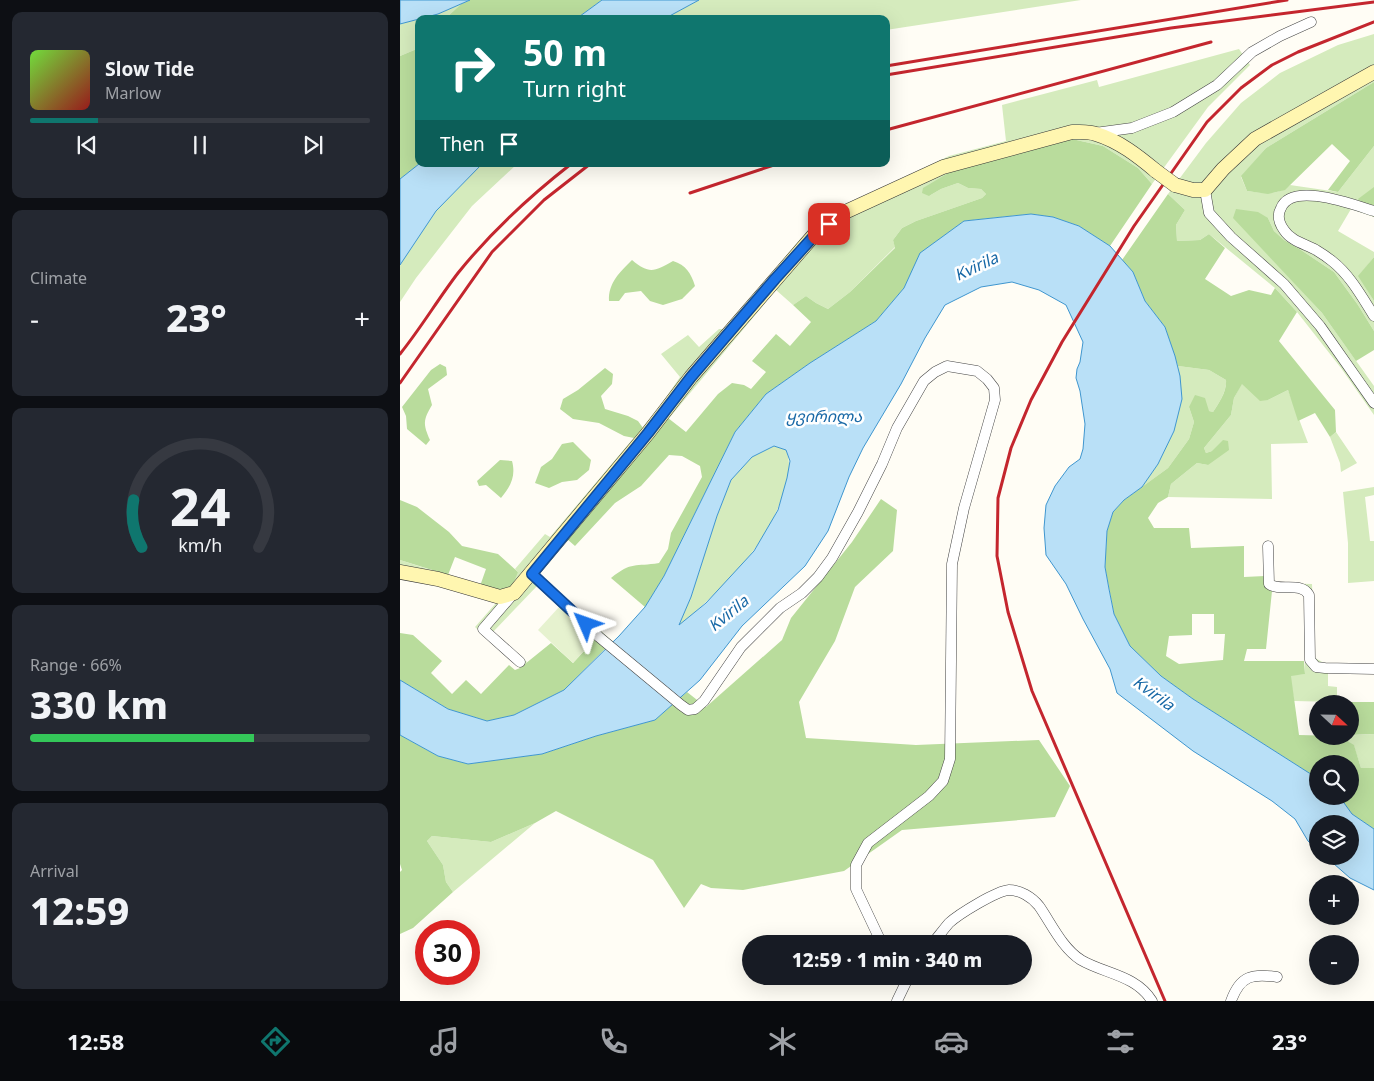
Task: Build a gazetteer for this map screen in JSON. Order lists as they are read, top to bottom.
{
  "water": ["Kvirila", "ყვირილა"],
  "north": "right",
  "page": {
    "turn": ["50 m", "Turn right"],
    "song": ["Slow Tide", "Marlow"],
    "then": "Then",
    "tile": [
      "Climate",
      ["Range · 66%", "330 km"],
      ["Arrival", "12:59"]
    ],
    "heat": ["−", "23°", "+"],
    "map_buttons": ["+", "−"],
    "limit": "30",
    "trip": "12:59 · 1 min · 340 m",
    "tabs": ["12:58", "23°"],
    "gauge": ["24", "km/h"]
  }
}
